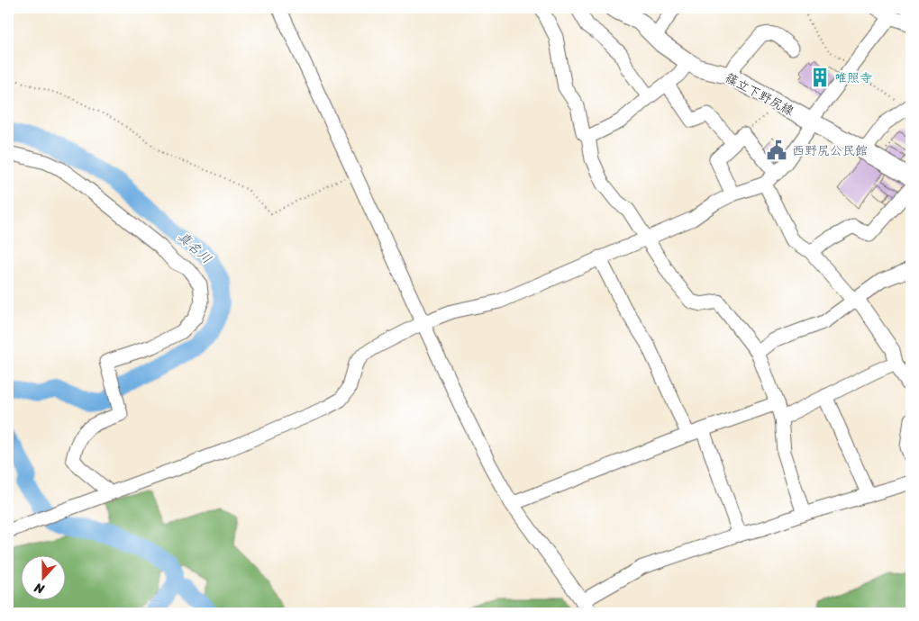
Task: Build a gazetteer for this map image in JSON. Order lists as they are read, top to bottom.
{
  "streets": {
    "main road": ["篠立下野尻線"]
  },
  "water": ["真名川"],
  "places": {
    "building": ["唯照寺"],
    "public building": ["西野尻公民館"]
  },
  "north": "bottom"
}
